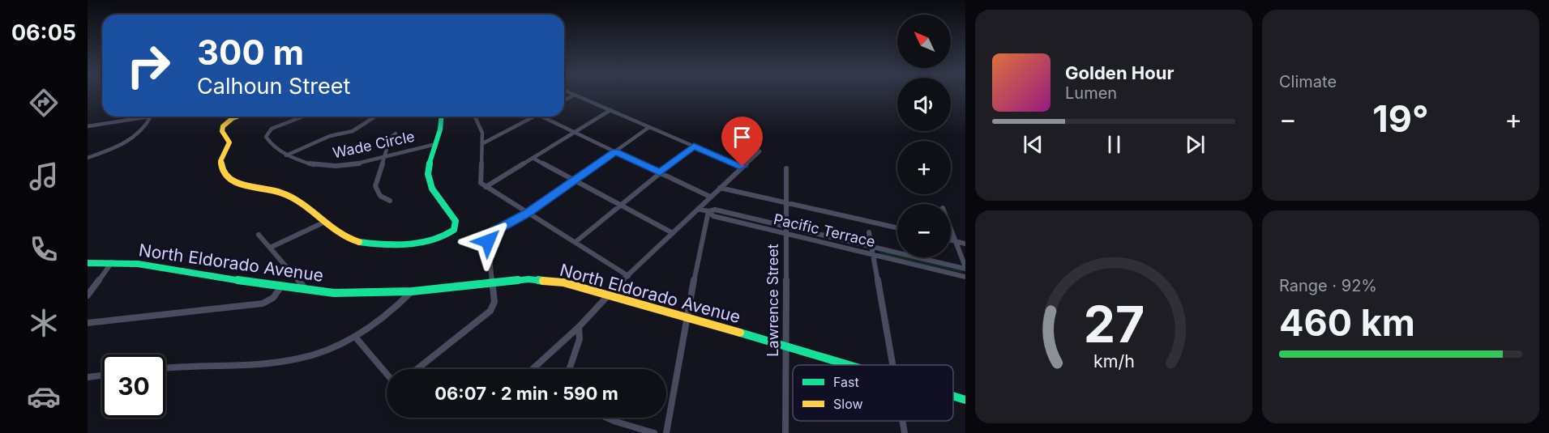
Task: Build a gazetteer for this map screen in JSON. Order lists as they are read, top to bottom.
{
  "streets": {
    "street": [
      "Wade Circle",
      "Pacific Terrace",
      "North Eldorado Avenue",
      "Lawrence Street"
    ]
  },
  "crossings": [
    ["Pacific Terrace", "Lawrence Street"],
    ["North Eldorado Avenue", "Lawrence Street"]
  ],
  "legend": ["Fast", "Slow"],
  "north": "top left",
  "page": {
    "tabs": "06:05",
    "tile": [
      "Climate",
      ["Range · 92%", "460 km"]
    ],
    "map_buttons": ["+", "−"],
    "turn": ["300 m", "Calhoun Street"],
    "song": ["Golden Hour", "Lumen"],
    "heat": ["−", "19°", "+"],
    "limit": "30",
    "trip": "06:07 · 2 min · 590 m",
    "gauge": ["27", "km/h"]
  }
}
